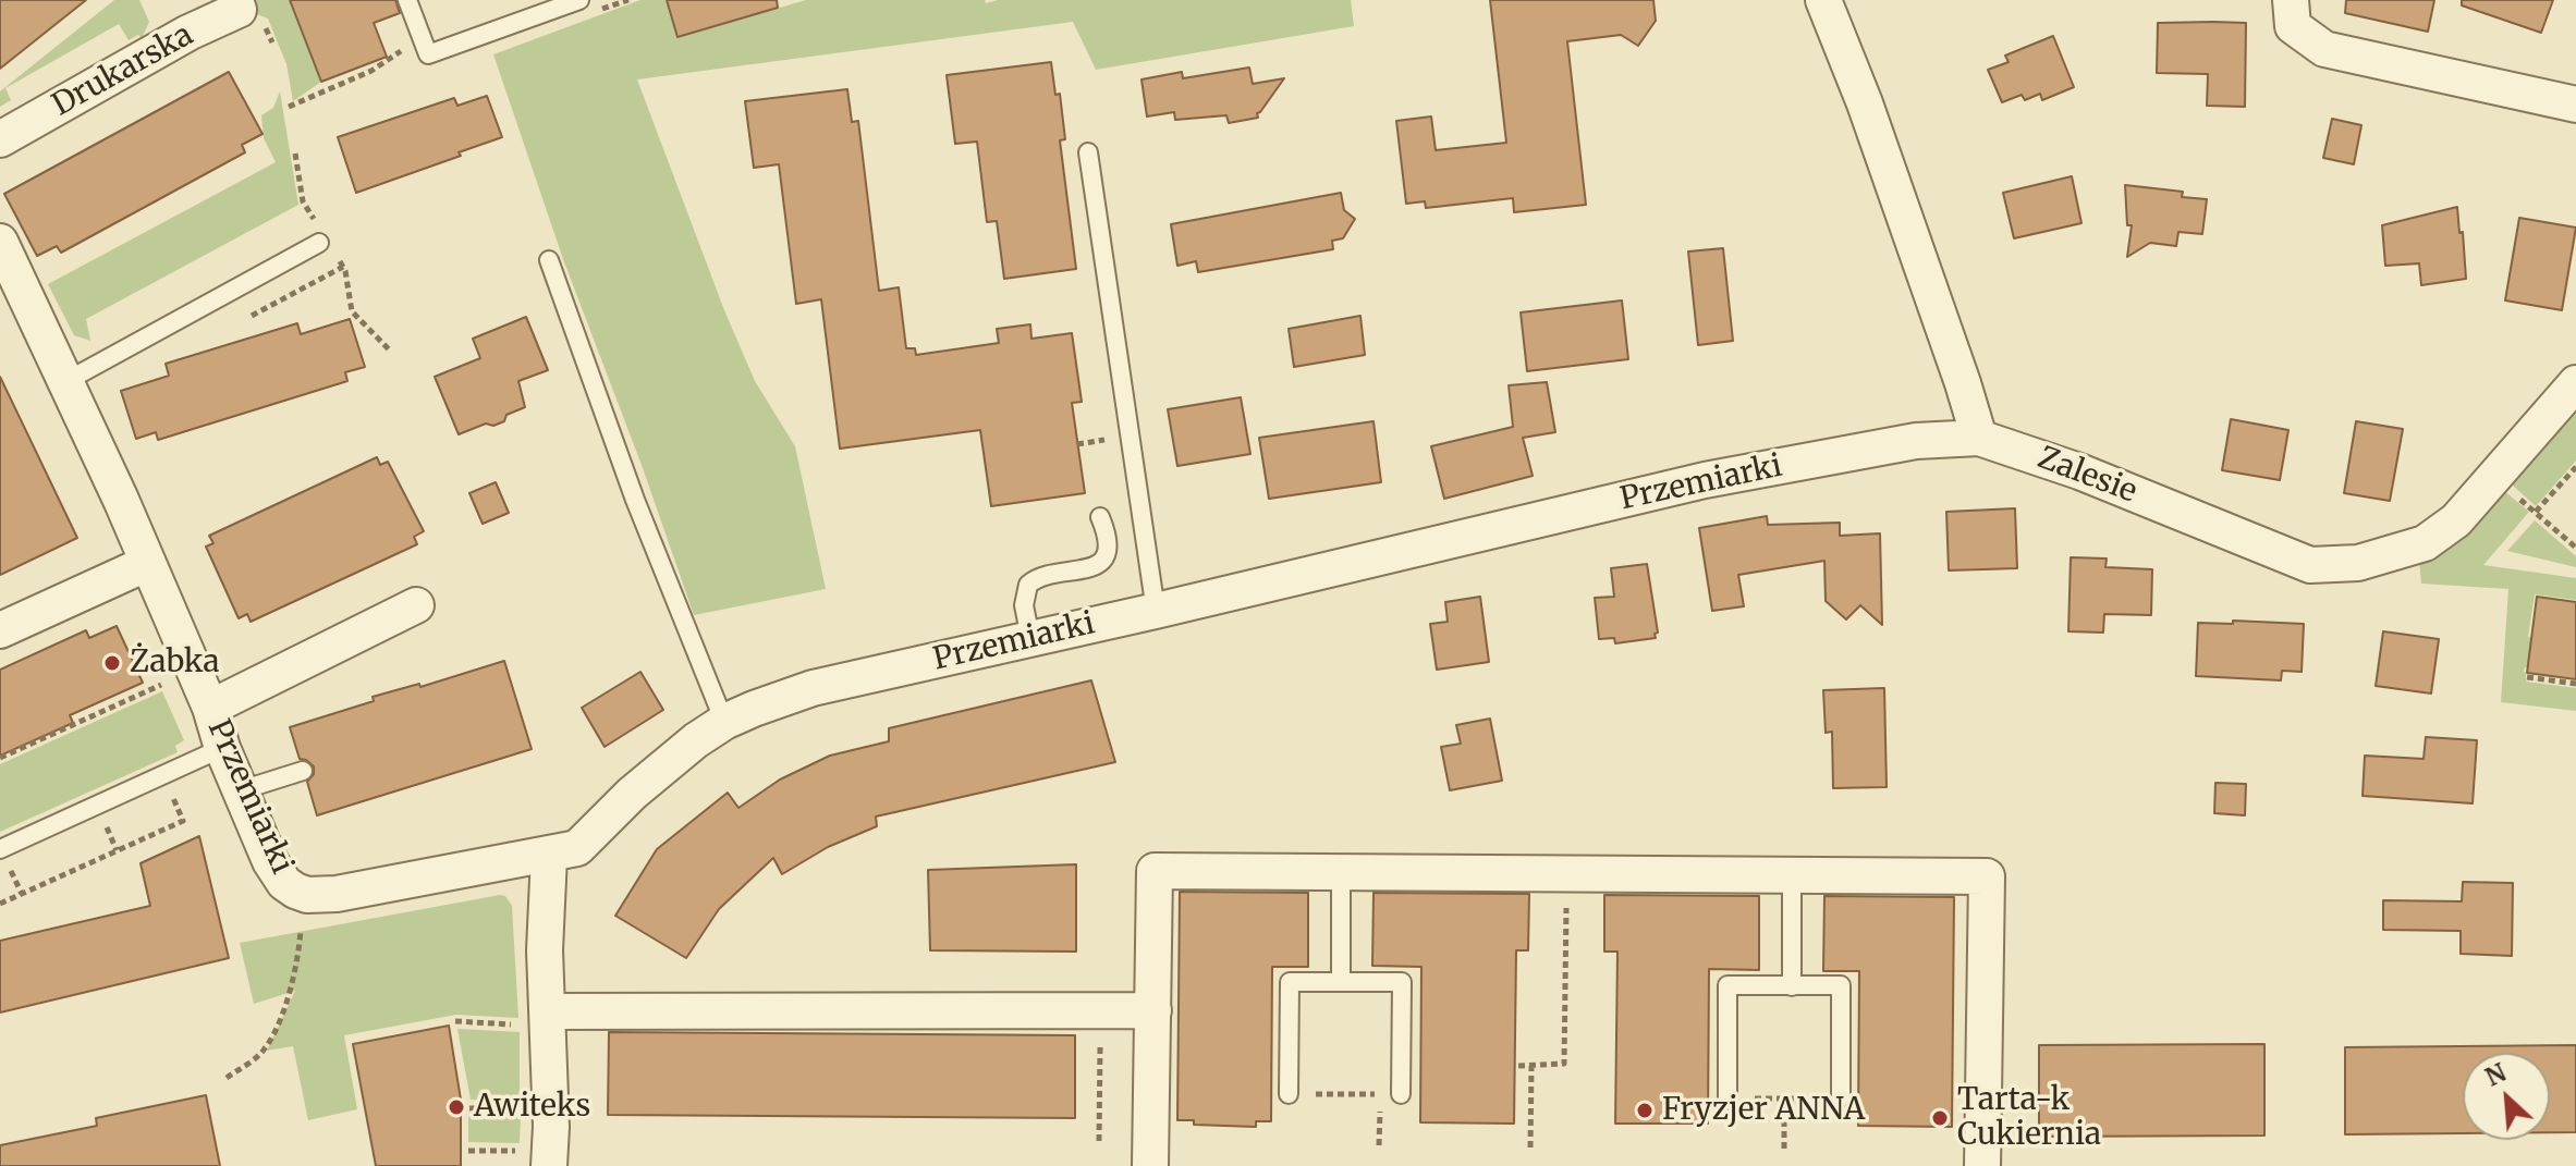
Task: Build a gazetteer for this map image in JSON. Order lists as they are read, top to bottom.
{
  "streets": {
    "street": ["Drukarska", "Zalesie", "Przemiarki"]
  },
  "crossings": [
    ["Zalesie", "Przemiarki"]
  ],
  "places": [
    "Żabka",
    "Awiteks",
    "Fryzjer ANNA",
    "Tarta-k Cukiernia"
  ],
  "north": "top left"
}
